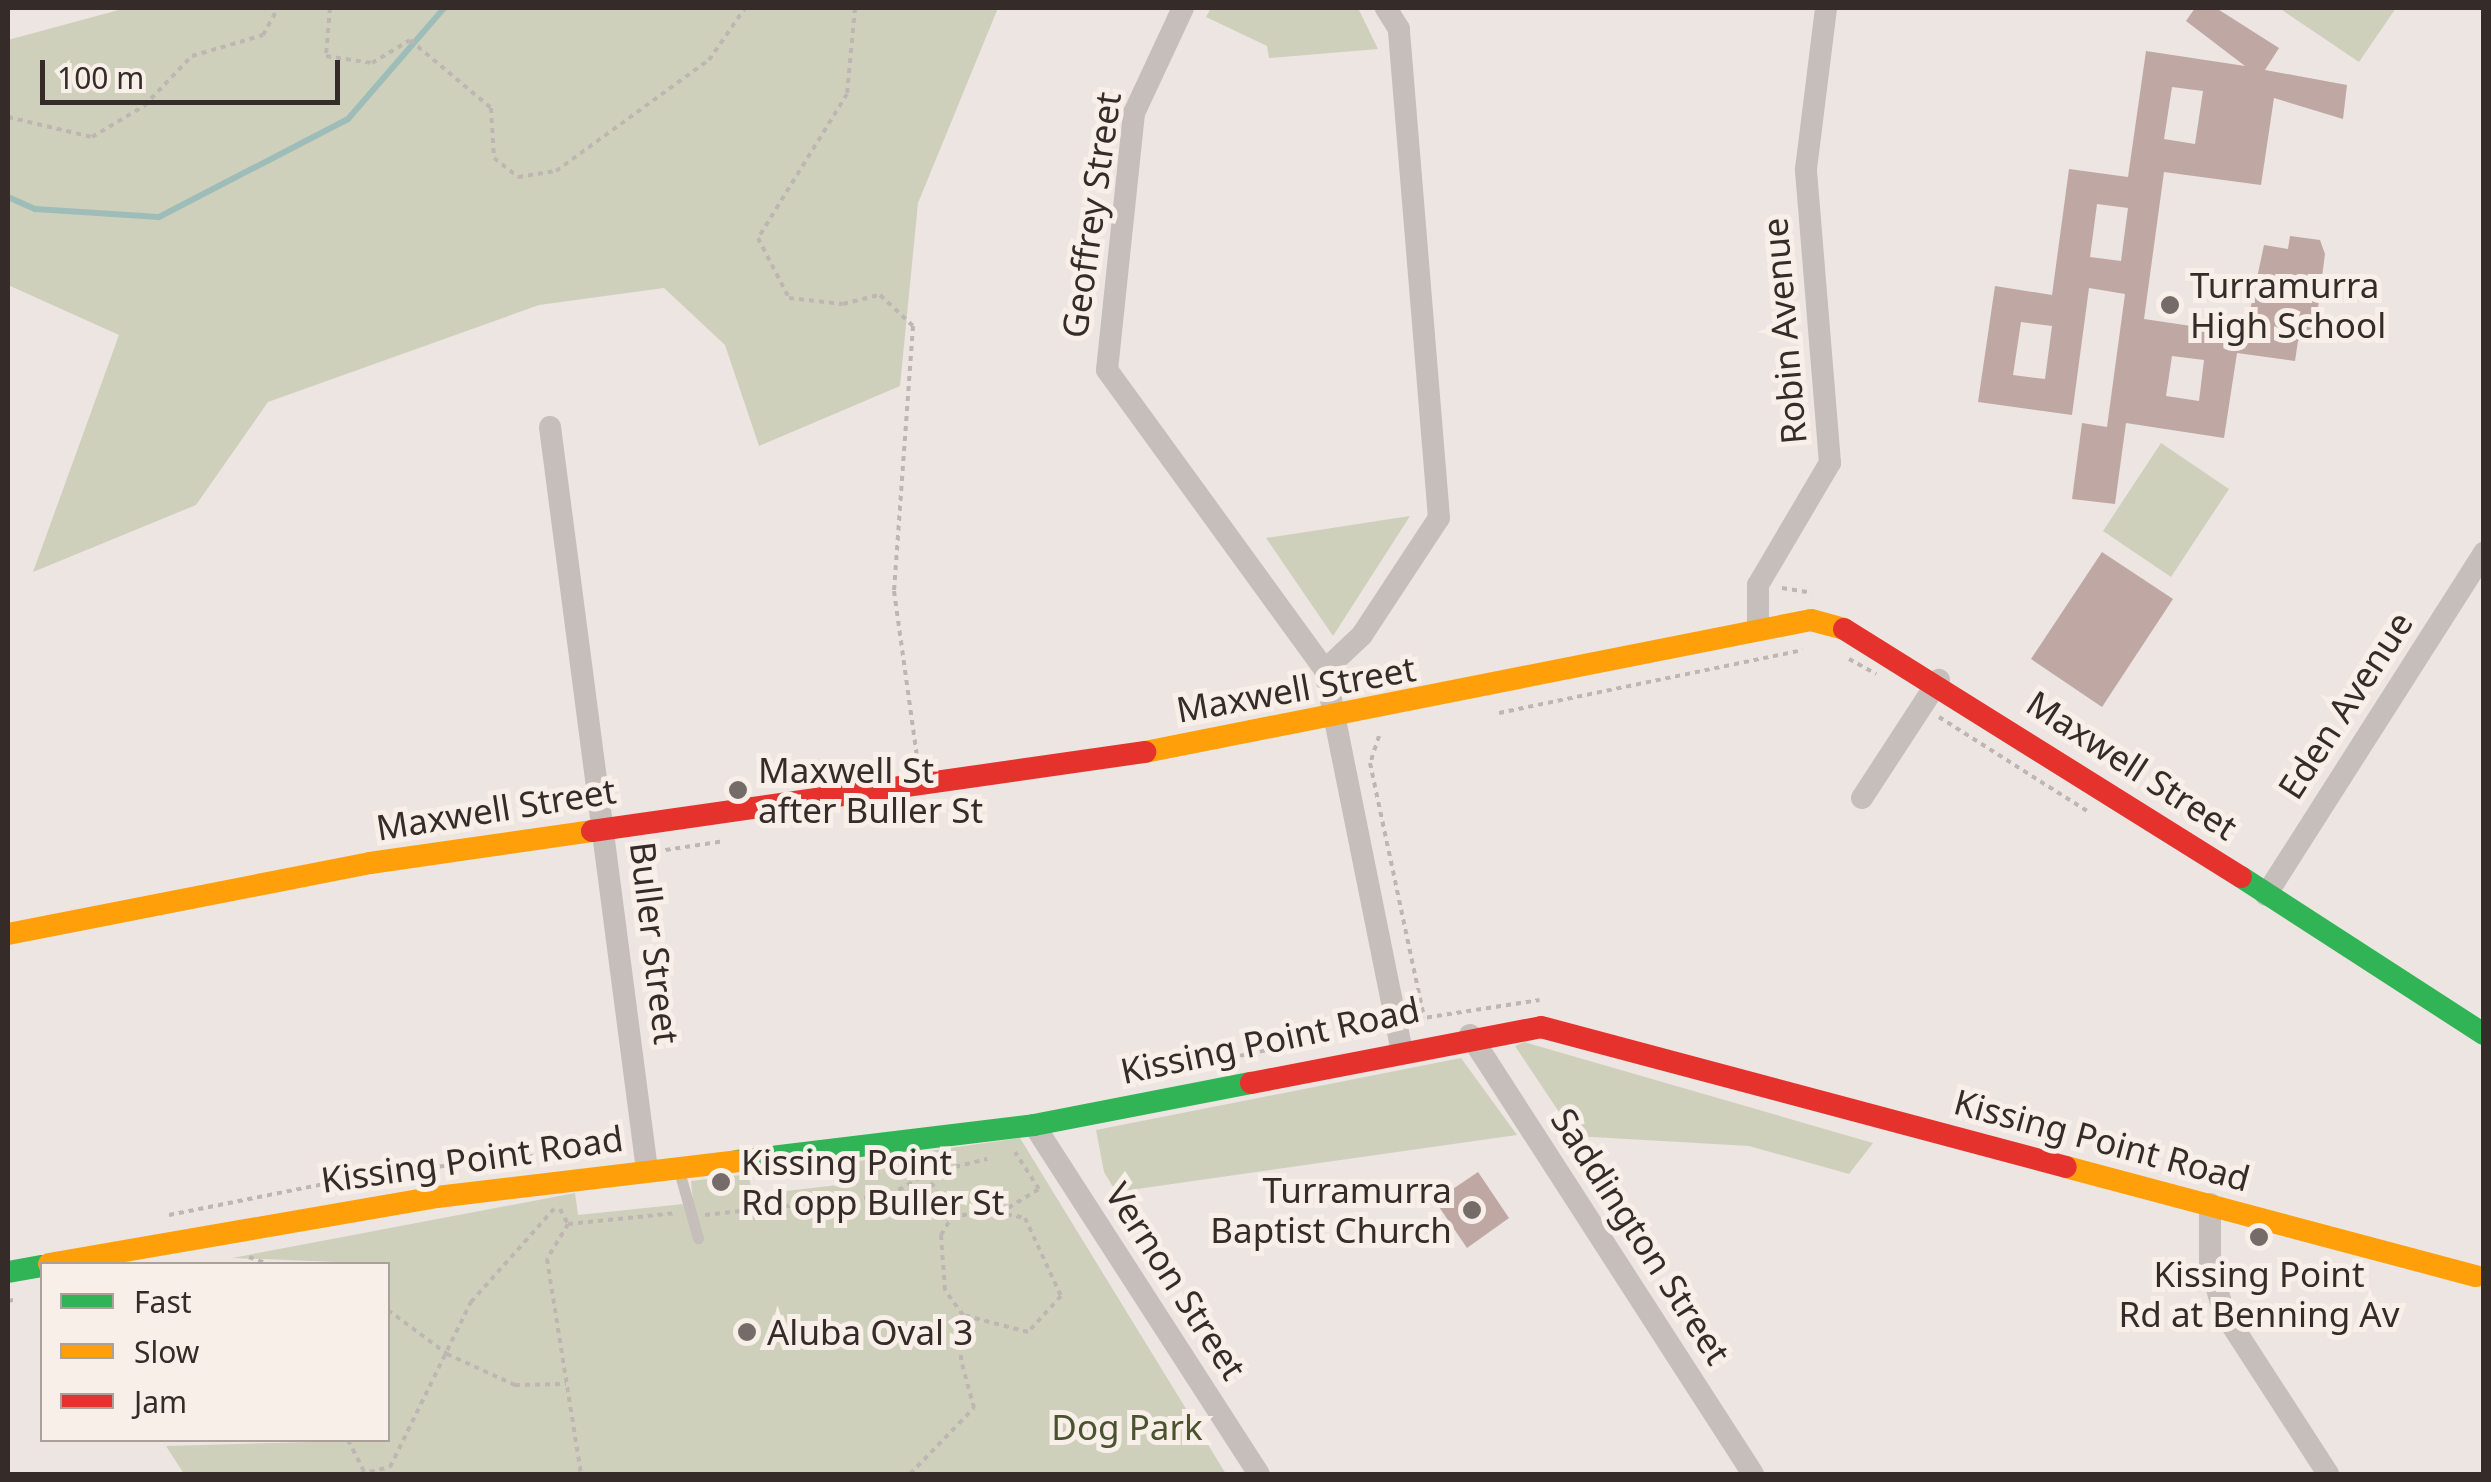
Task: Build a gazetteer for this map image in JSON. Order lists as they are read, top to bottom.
{
  "streets": {
    "street": [
      "Geoffrey Street",
      "Robin Avenue",
      "Maxwell Street",
      "Eden Avenue",
      "Buller Street",
      "Kissing Point Road",
      "Saddington Street",
      "Vernon Street"
    ]
  },
  "crossings": [
    ["Geoffrey Street", "Maxwell Street"],
    ["Geoffrey Street", "Kissing Point Road"],
    ["Robin Avenue", "Maxwell Street"],
    ["Maxwell Street", "Eden Avenue"],
    ["Maxwell Street", "Buller Street"],
    ["Buller Street", "Kissing Point Road"],
    ["Kissing Point Road", "Saddington Street"],
    ["Kissing Point Road", "Vernon Street"]
  ],
  "parks": ["Dog Park"],
  "places": [
    "Turramurra High School",
    "Maxwell St after Buller St",
    "Kissing Point Rd opp Buller St",
    "Turramurra Baptist Church",
    "Kissing Point Rd at Benning Av",
    "Aluba Oval 3"
  ],
  "legend": ["Fast", "Slow", "Jam"],
  "scale_bar": "100 m"
}
